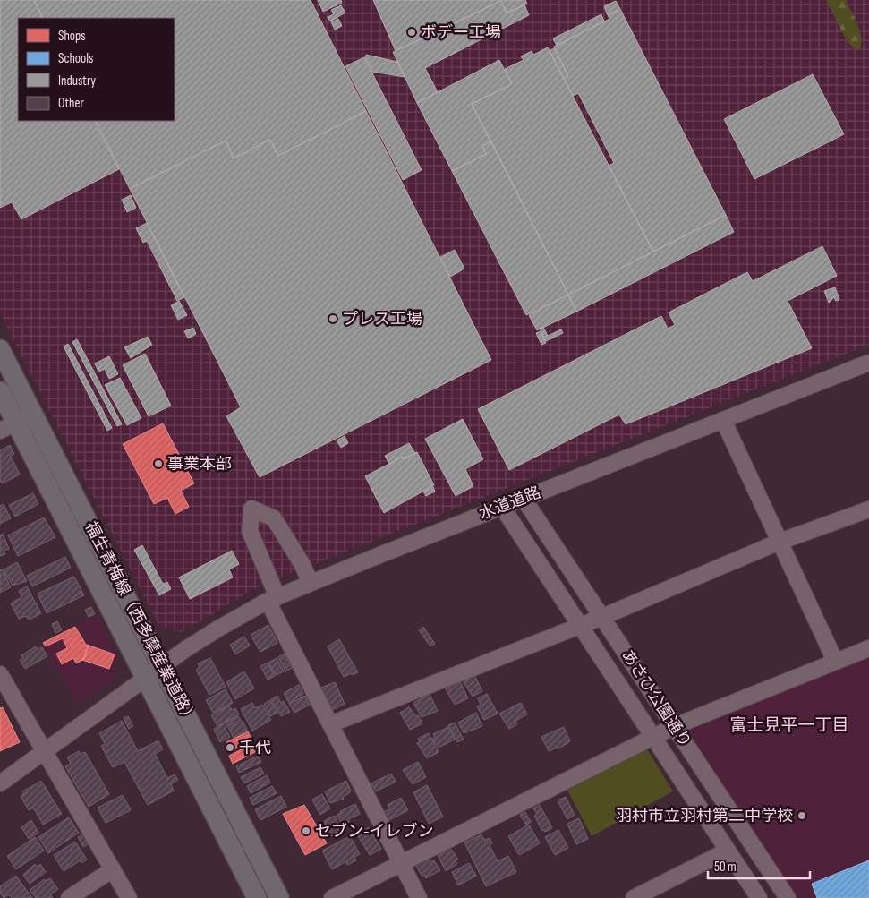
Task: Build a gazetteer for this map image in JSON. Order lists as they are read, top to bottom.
{
  "streets": {
    "main road": ["福生青梅線（西多摩産業道路）"],
    "street": ["水道道路", "あさひ公園通り"]
  },
  "crossings": [
    ["水道道路", "福生青梅線（西多摩産業道路）"],
    ["水道道路", "あさひ公園通り"]
  ],
  "districts": ["富士見平一丁目"],
  "places": [
    "ボデー工場",
    "プレス工場",
    "事業本部",
    "千代",
    "羽村市立羽村第二中学校",
    "セブン-イレブン"
  ],
  "legend": [
    "Shops",
    "Schools",
    "Industry",
    "Other"
  ],
  "scale_bar": "50 m"
}
